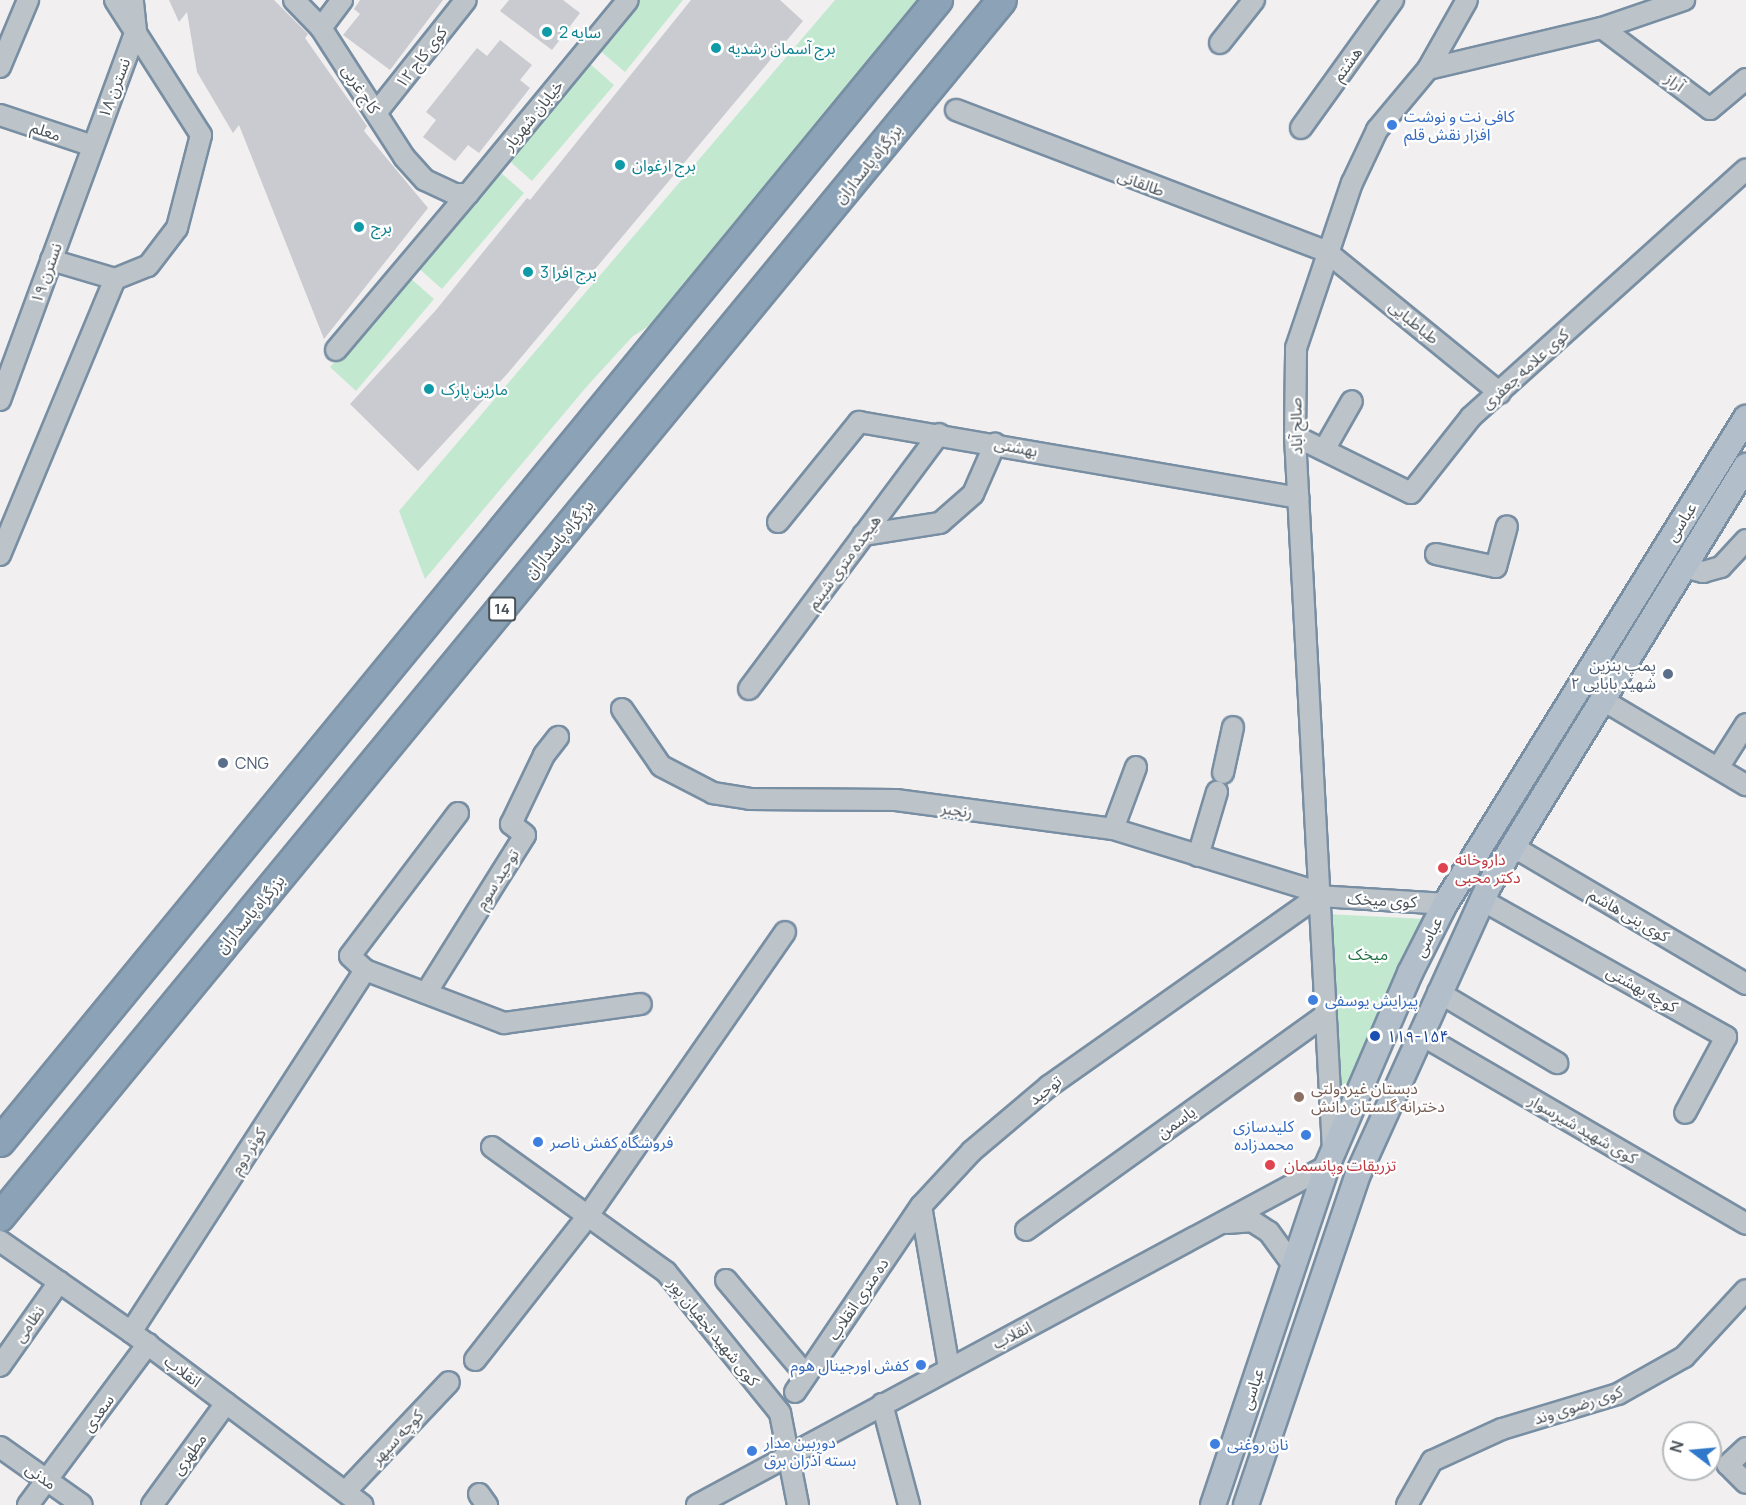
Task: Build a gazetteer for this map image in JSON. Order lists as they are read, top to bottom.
{
  "streets": {
    "highway": ["بزرگراه پاسداران", "14"],
    "main road": ["عباسى"],
    "street": [
      "کوی کاج ۱۲",
      "هشتم",
      "آراز",
      "نسترن ۱۸",
      "کاج غربی",
      "خیابان شهریار",
      "معلم",
      "طالقانی",
      "نسترن ۱۹",
      "طباطبایی",
      "کوی علامه جعفری",
      "صالح آباد",
      "بهشتی",
      "هیجده متری شبنم",
      "رنجبر",
      "توحید سوم",
      "کوی میخک",
      "کوی بنی هاشم",
      "کوچه بهشتی",
      "توحید",
      "یاسمن",
      "کوی شهید شیرسوار",
      "کوثر دوم",
      "ده متری انقلاب",
      "نظامی",
      "کوی شهید نجفیان پور",
      "انقلاب",
      "کوی رضوی وند",
      "سعدی",
      "کوچه سپهر",
      "مطهری",
      "مدنی"
    ]
  },
  "crossings": [
    ["کوی کاج ۱۲", "کاج غربی"],
    ["نسترن ۱۸", "معلم"],
    ["نسترن ۱۸", "نسترن ۱۹"],
    ["کاج غربی", "خیابان شهریار"],
    ["معلم", "نسترن ۱۹"],
    ["طالقانی", "طباطبایی"],
    ["طالقانی", "صالح آباد"],
    ["طباطبایی", "کوی علامه جعفری"],
    ["طباطبایی", "صالح آباد"],
    ["کوی علامه جعفری", "صالح آباد"],
    ["صالح آباد", "بهشتی"],
    ["صالح آباد", "عباسى"],
    ["صالح آباد", "رنجبر"],
    ["صالح آباد", "کوی میخک"],
    ["صالح آباد", "توحید"],
    ["صالح آباد", "یاسمن"],
    ["صالح آباد", "انقلاب"],
    ["بهشتی", "هیجده متری شبنم"],
    ["عباسى", "کوی میخک"],
    ["عباسى", "کوی بنی هاشم"],
    ["عباسى", "کوچه بهشتی"],
    ["عباسى", "کوی شهید شیرسوار"],
    ["عباسى", "انقلاب"],
    ["رنجبر", "کوی میخک"],
    ["رنجبر", "توحید"],
    ["کوی میخک", "توحید"],
    ["توحید", "ده متری انقلاب"],
    ["کوثر دوم", "انقلاب"],
    ["نظامی", "انقلاب"],
    ["کوی شهید نجفیان پور", "انقلاب"],
    ["انقلاب", "سعدی"],
    ["انقلاب", "کوچه سپهر"],
    ["انقلاب", "مطهری"],
    ["سعدی", "مدنی"]
  ],
  "parks": ["میخک"],
  "places": [
    "سایه 2",
    "برج آسمان رشدیه",
    "کافی نت و نوشت افزار نقش قلم",
    "برج ارغوان",
    "برج",
    "برج افرا 3",
    "مارین پارک",
    "پمپ بنزین شهید بابایی ۲",
    "CNG",
    "داروخانه دکتر محبی",
    "پیرایش یوسفی",
    "۱۱۹-۱۵۴",
    "دبستان غیردولتی دخترانه گلستان دانش",
    "کلیدسازی محمدزاده",
    "فروشگاه کفش ناصر",
    "تزریقات وپانسمان",
    "کفش اورجینال هوم",
    "نان روغنی",
    "دوربین مدار بسته آذران برق"
  ],
  "north": "left"
}
